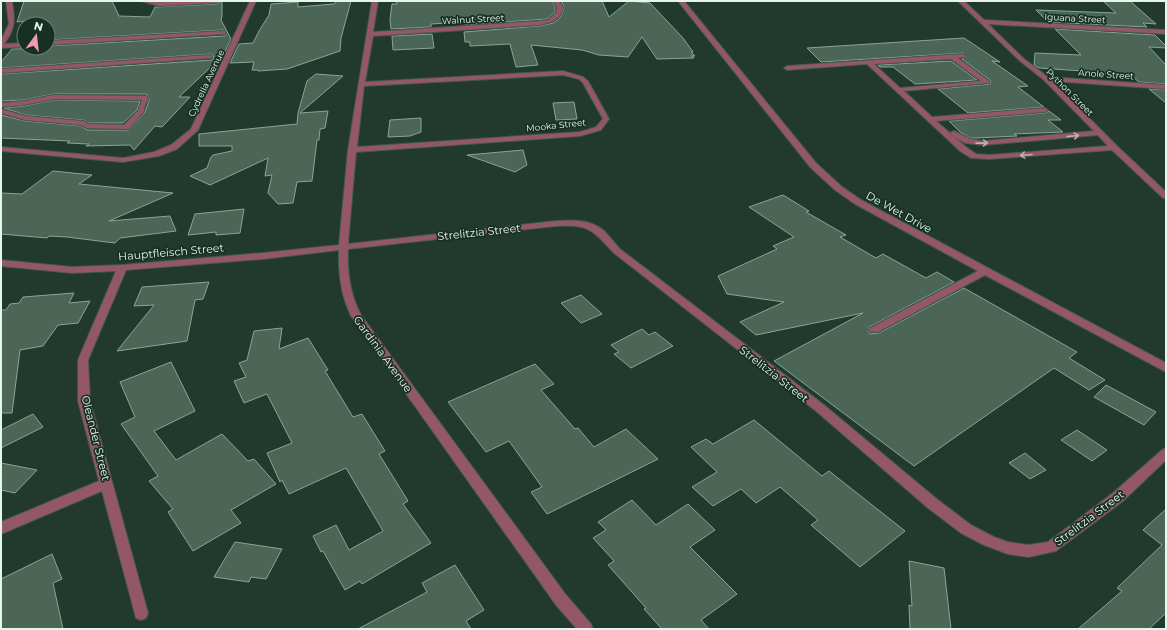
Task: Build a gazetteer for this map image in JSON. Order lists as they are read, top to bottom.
{
  "streets": {
    "street": [
      "Iguana Street",
      "Walnut Street",
      "Anole Street",
      "Cydrella Avenue",
      "Python Street",
      "Mooka Street",
      "De Wet Drive",
      "Strelitzia Street",
      "Hauptfleisch Street",
      "Gardinia Avenue",
      "Oleander Street"
    ]
  },
  "crossings": [
    ["Iguana Street", "Python Street"],
    ["Walnut Street", "Gardinia Avenue"],
    ["Anole Street", "Python Street"],
    ["Mooka Street", "Gardinia Avenue"],
    ["Strelitzia Street", "Hauptfleisch Street"],
    ["Strelitzia Street", "Gardinia Avenue"],
    ["Hauptfleisch Street", "Gardinia Avenue"],
    ["Hauptfleisch Street", "Oleander Street"]
  ],
  "north": "top"
}
